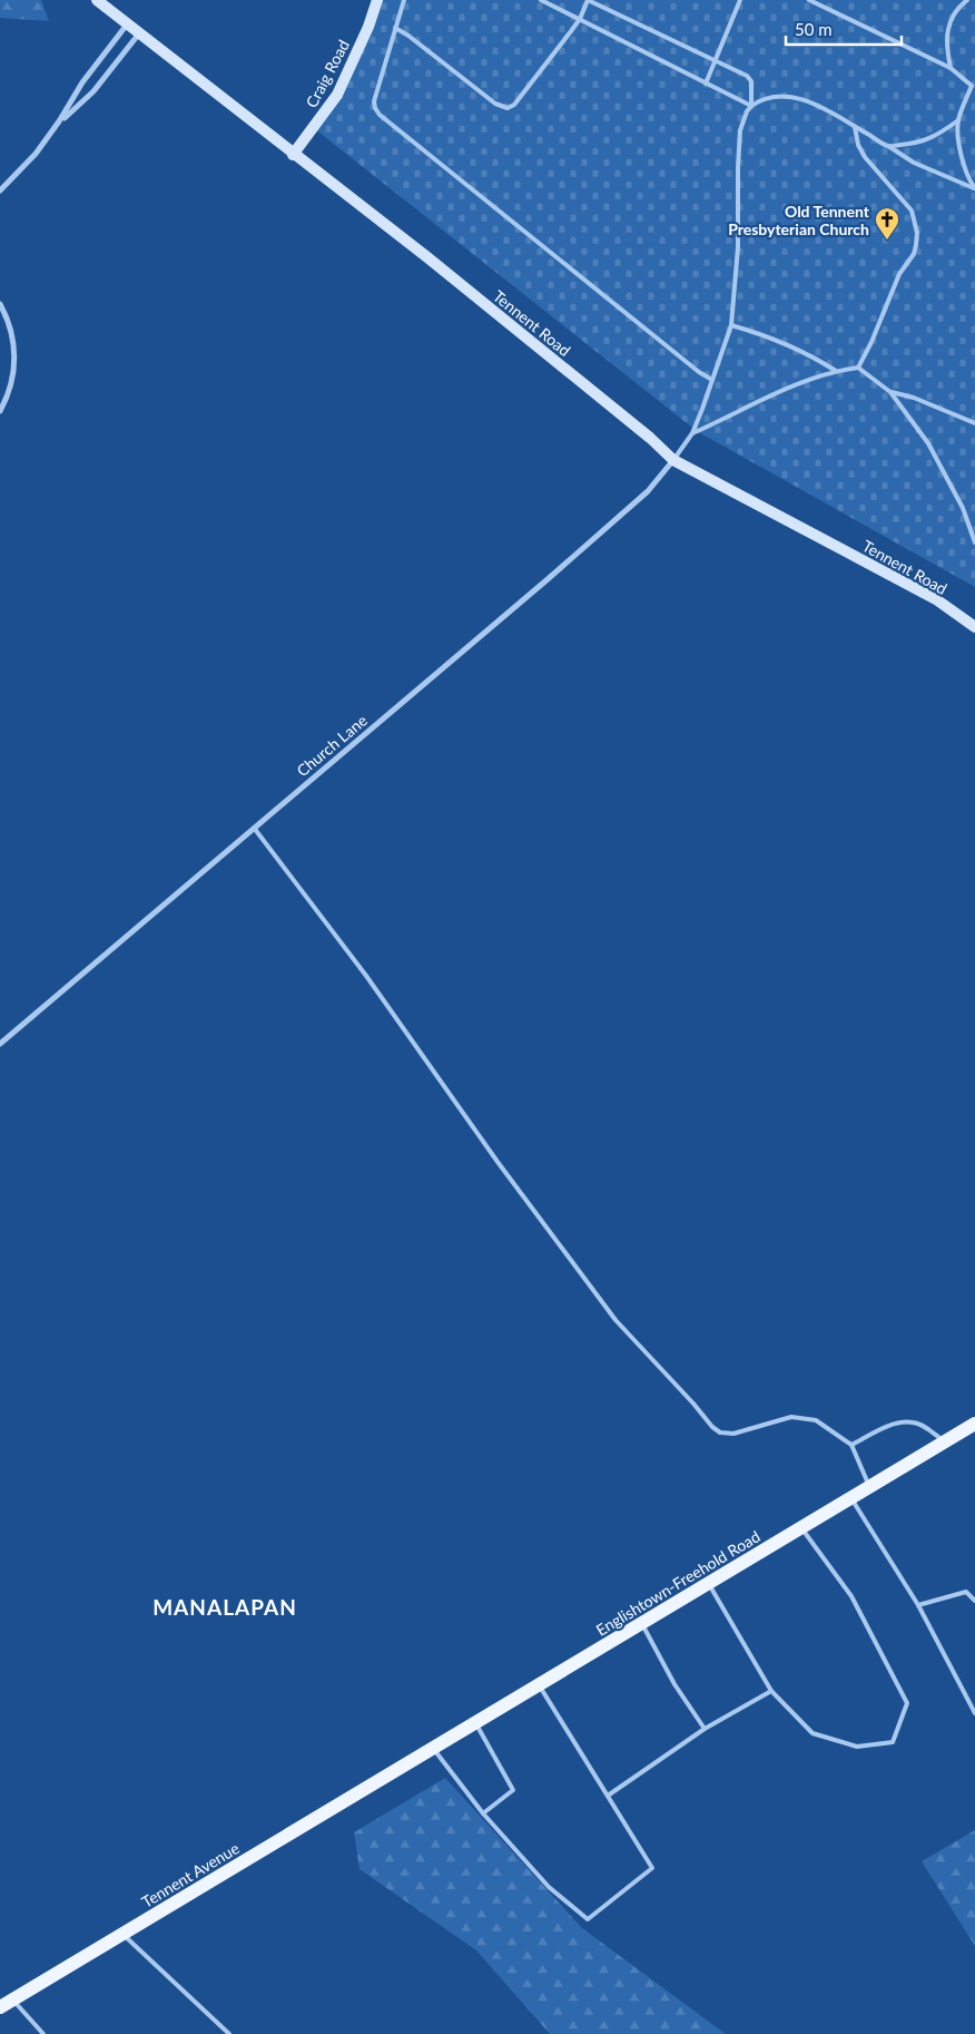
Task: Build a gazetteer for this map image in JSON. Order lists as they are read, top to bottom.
{
  "streets": {
    "main road": ["Englishtown-Freehold Road", "Tennent Avenue"],
    "street": ["Craig Road", "Tennent Road", "Church Lane"]
  },
  "crossings": [
    ["Craig Road", "Tennent Road"],
    ["Tennent Road", "Church Lane"],
    ["Englishtown-Freehold Road", "Tennent Avenue"]
  ],
  "districts": ["MANALAPAN"],
  "places": {
    "church": ["Old Tennent Presbyterian Church"]
  },
  "scale_bar": "50 m"
}
